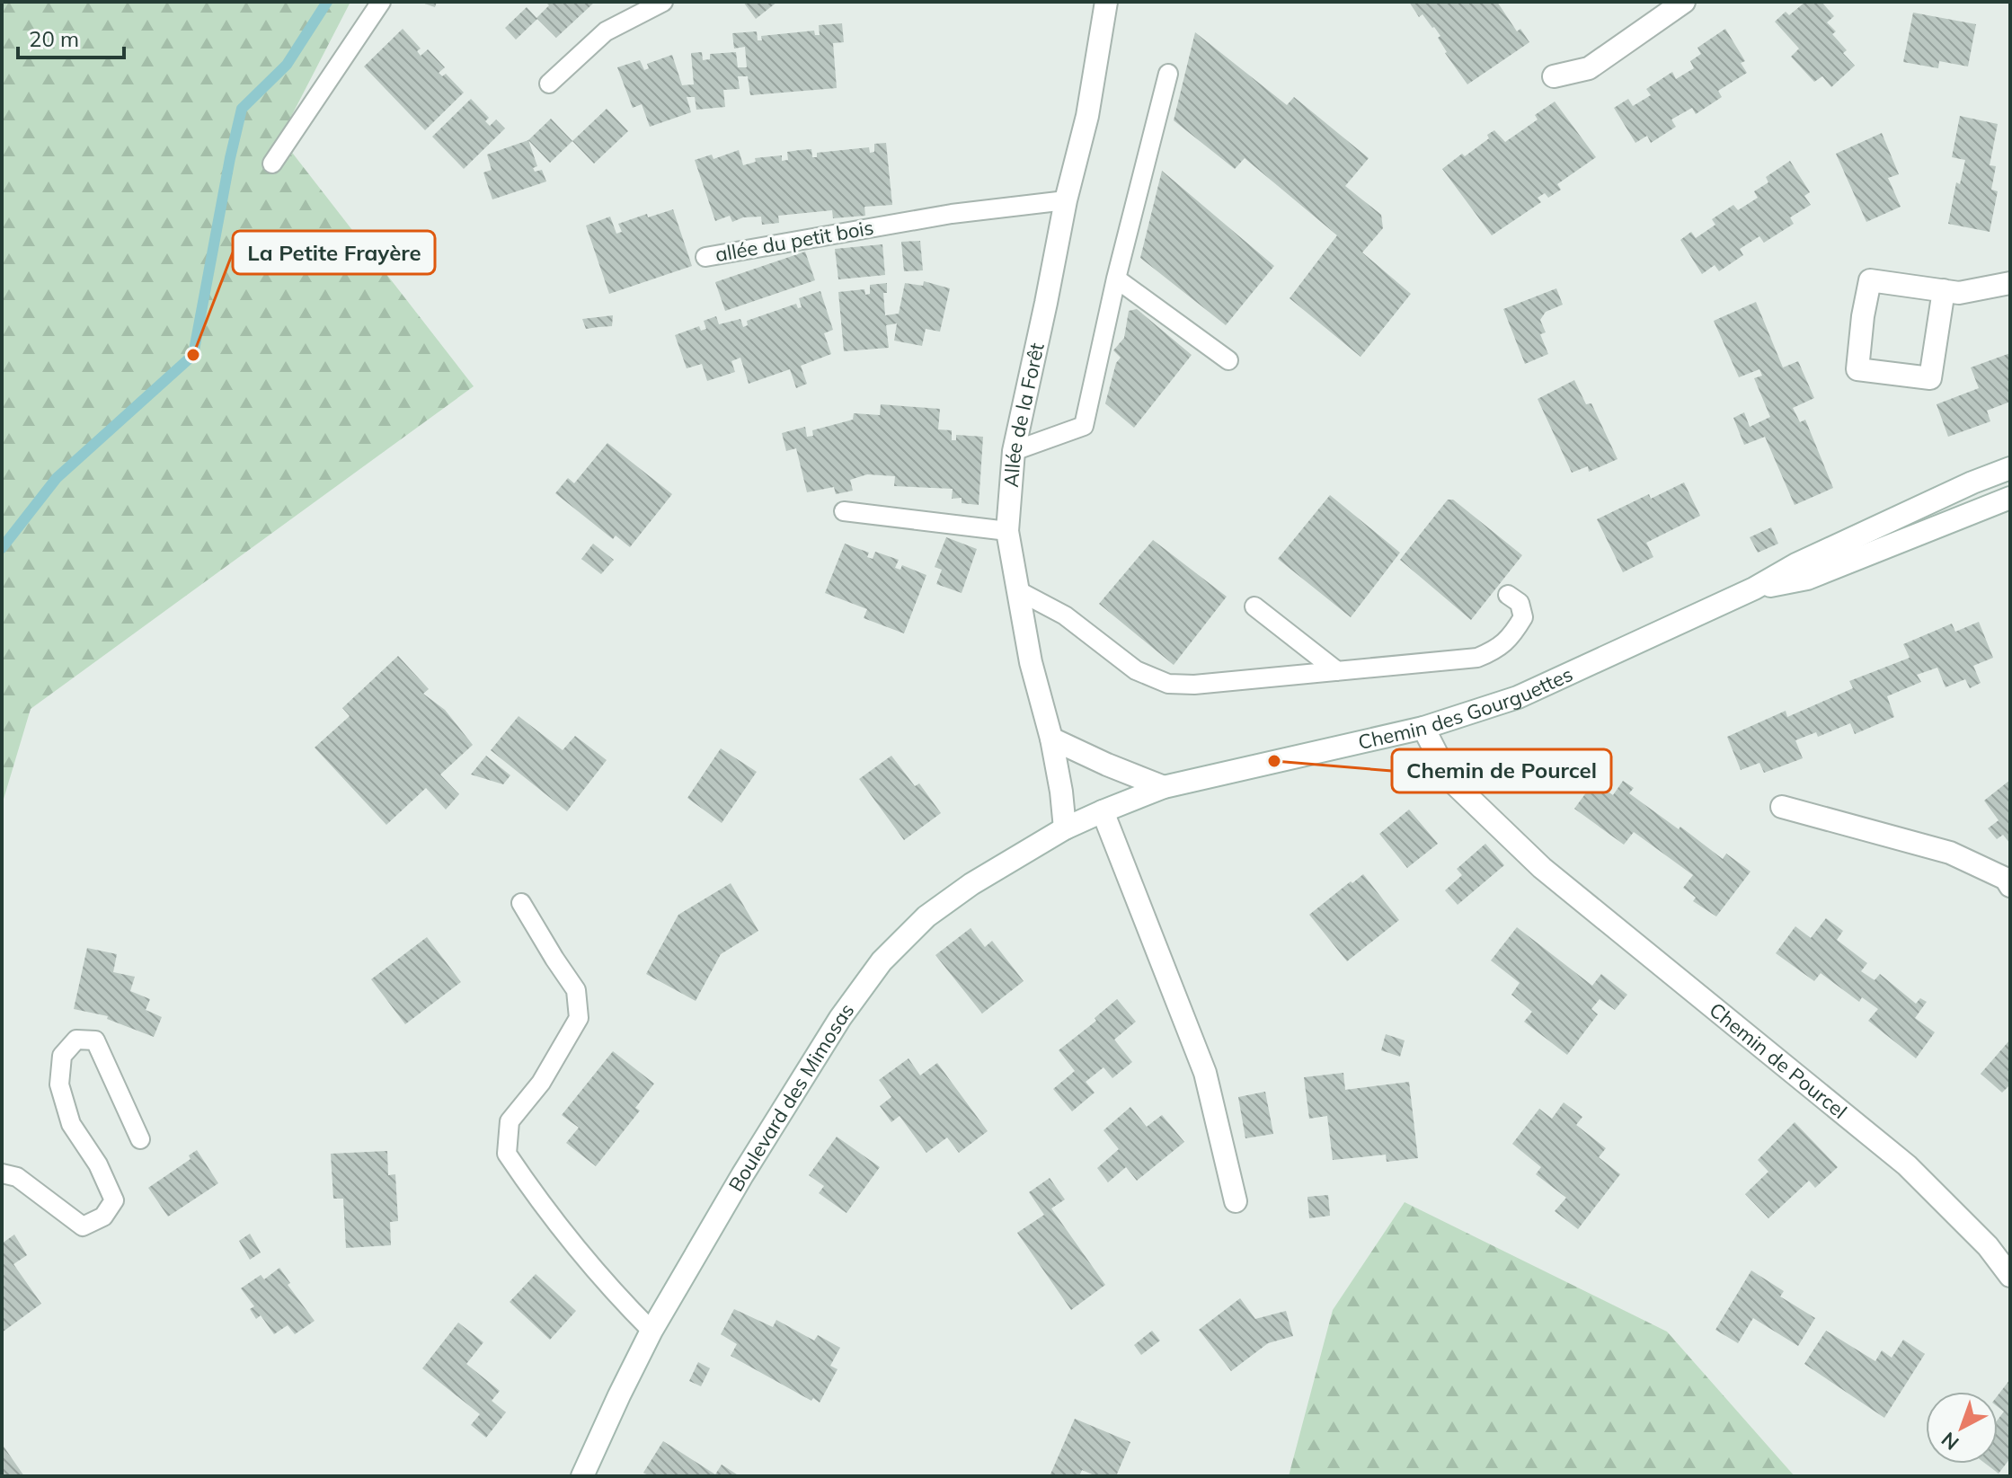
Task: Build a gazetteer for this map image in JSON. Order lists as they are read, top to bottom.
{
  "streets": {
    "street": [
      "Allée de la Forêt",
      "Chemin des Gourguettes",
      "Chemin de Pourcel",
      "Boulevard des Mimosas"
    ],
    "lane": ["allée du petit bois"]
  },
  "crossings": [
    ["allée du petit bois", "Allée de la Forêt"],
    ["Allée de la Forêt", "Boulevard des Mimosas"],
    ["Chemin des Gourguettes", "Chemin de Pourcel"],
    ["Chemin des Gourguettes", "Boulevard des Mimosas"]
  ],
  "places": ["La Petite Frayère", "Chemin de Pourcel"],
  "scale_bar": "20 m",
  "north": "bottom left"
}
